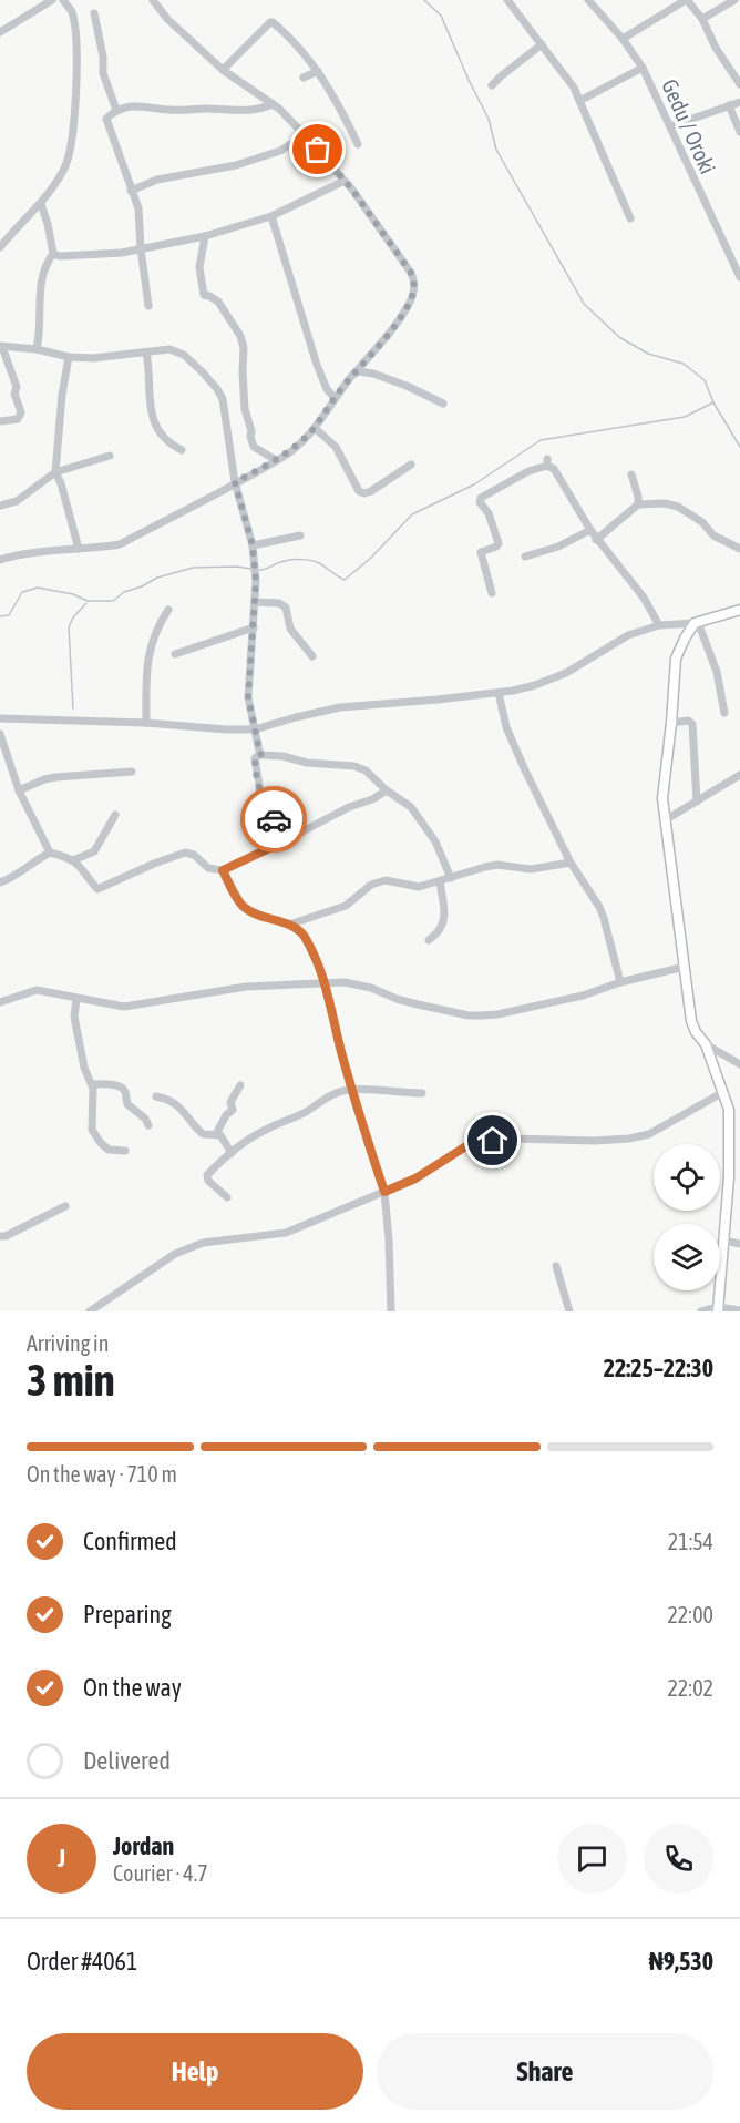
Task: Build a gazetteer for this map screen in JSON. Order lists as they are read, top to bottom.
{
  "streets": {
    "street": ["Gedu / Oroki"]
  },
  "page": {
    "heading": ["3 min", "Arriving in", "22:25–22:30"],
    "panel": [
      "Jordan",
      "Courier · 4.7",
      "Order #4061",
      "₦9,530"
    ],
    "bar": "On the way · 710 m",
    "list": [
      ["Confirmed", "21:54"],
      ["Preparing", "22:00"],
      ["On the way", "22:02"],
      "Delivered"
    ],
    "round": "J",
    "buttons": ["Help", "Share"]
  }
}
